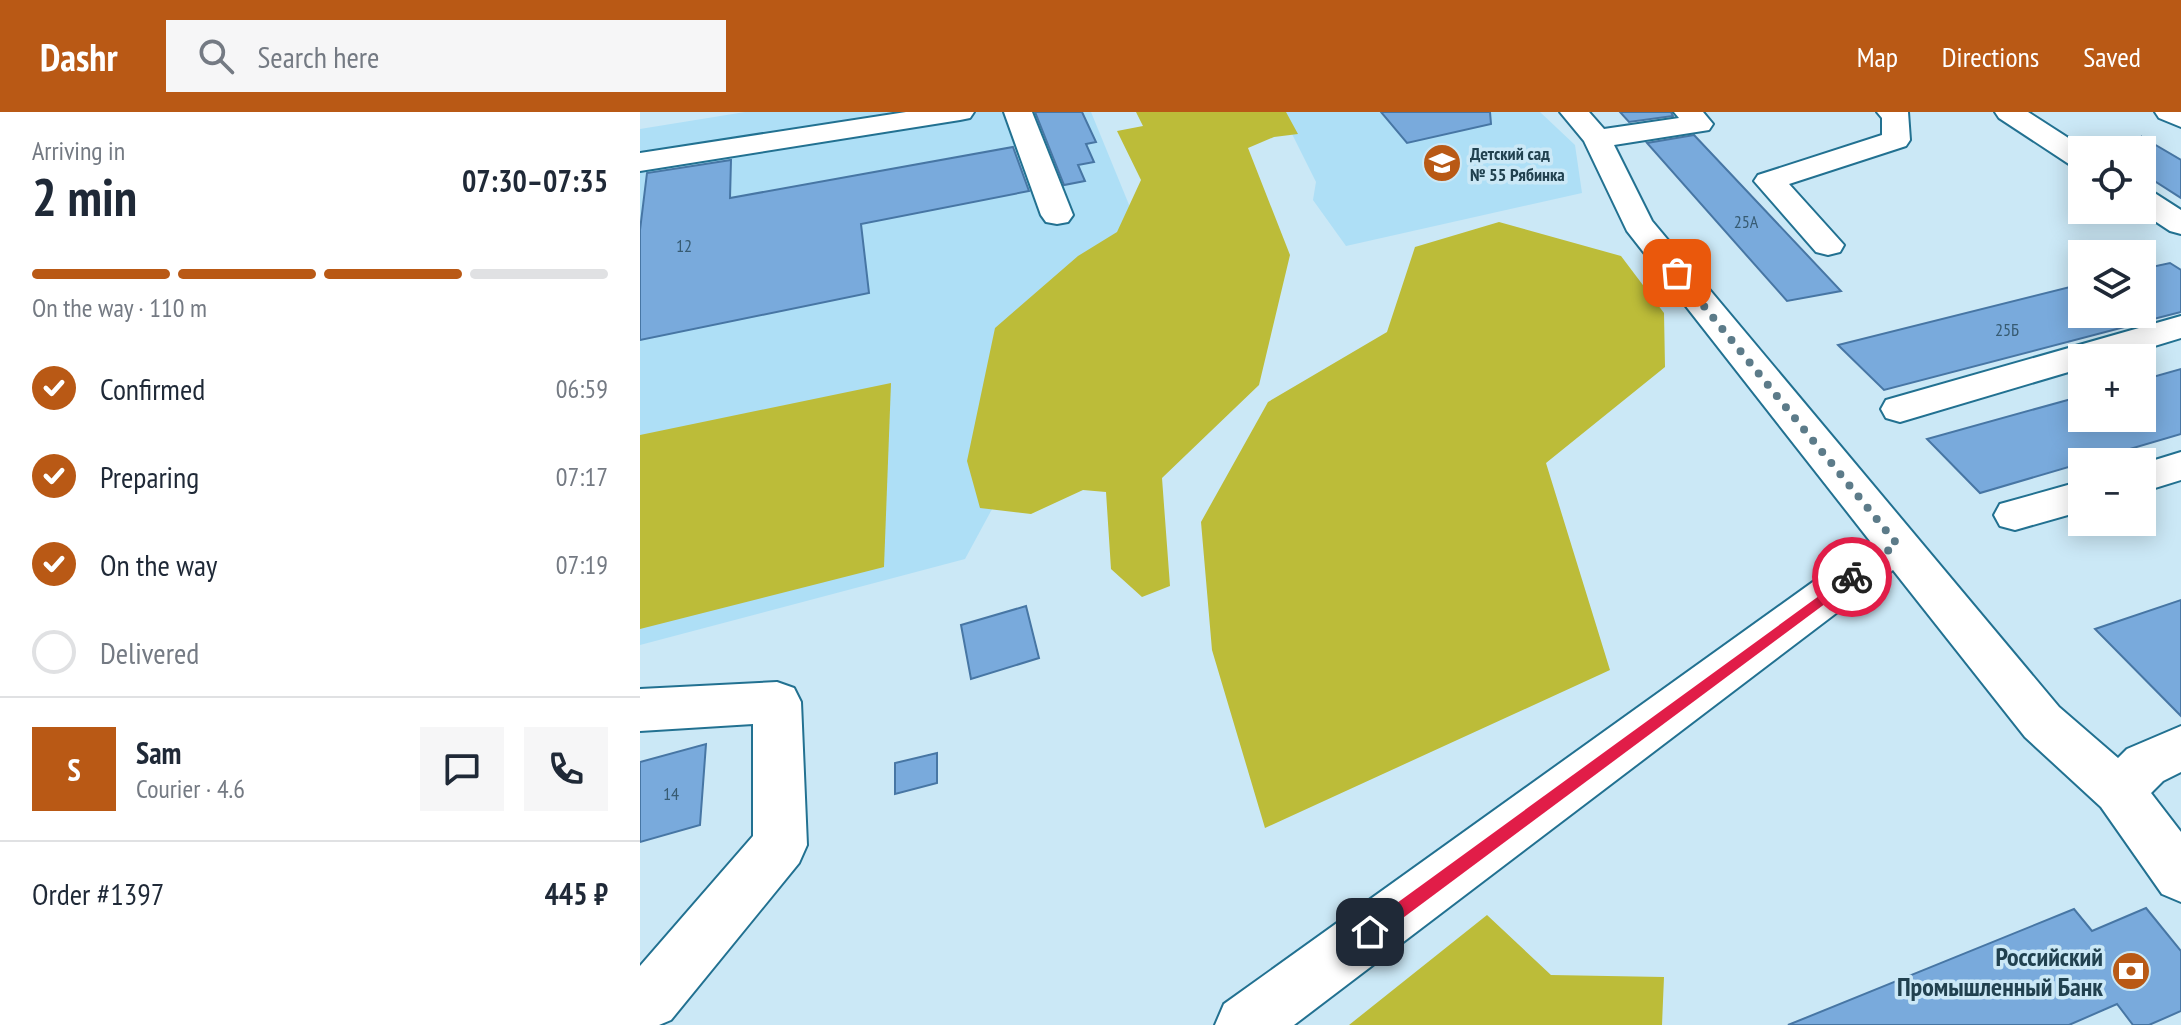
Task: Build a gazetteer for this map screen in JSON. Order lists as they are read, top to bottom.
{
  "places": {
    "school or university": ["Детский сад № 55 Рябинка"],
    "bank": ["Российский Промышленный Банк"]
  },
  "house_numbers": [
    "25А",
    "12",
    "25Б",
    "14"
  ],
  "page": {
    "header": "Dashr",
    "search": "Search here",
    "nav": ["Map", "Directions", "Saved"],
    "heading": ["2 min", "Arriving in", "07:30–07:35"],
    "panel": [
      "Sam",
      "Courier · 4.6",
      "Order #1397",
      "445 ₽"
    ],
    "map_buttons": ["+", "−"],
    "bar": "On the way · 110 m",
    "list": [
      ["Confirmed", "06:59"],
      ["Preparing", "07:17"],
      ["On the way", "07:19"],
      "Delivered"
    ],
    "round": "S"
  }
}
